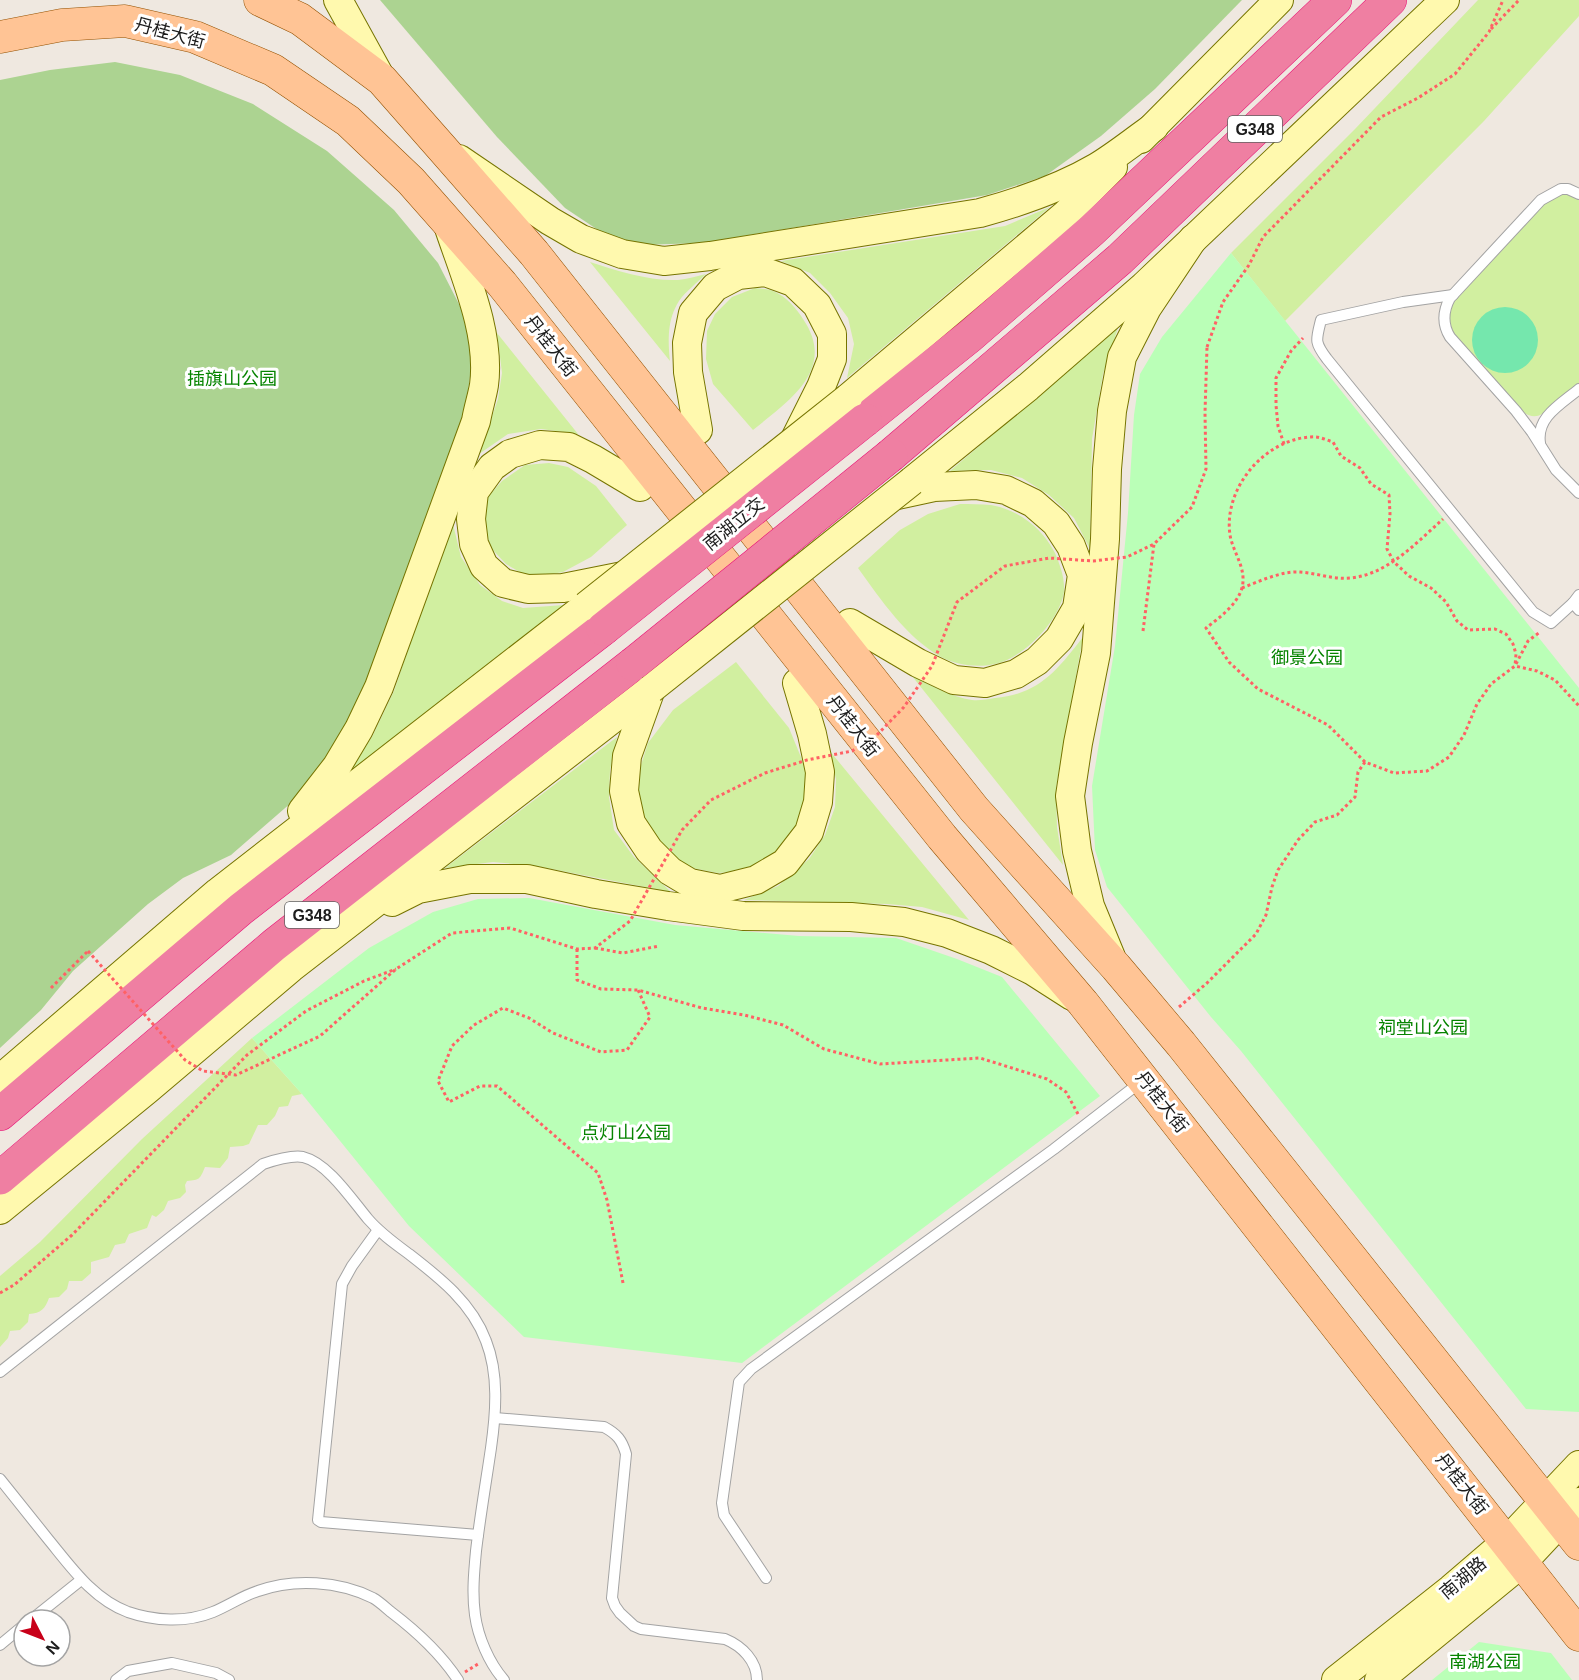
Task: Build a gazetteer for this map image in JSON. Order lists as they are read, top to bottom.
{
  "streets": {
    "highway": ["G348", "南湖立交"],
    "main road": ["丹桂大街"],
    "street": ["南湖路"]
  },
  "crossings": [
    ["丹桂大街", "南湖路"],
    ["G348", "南湖立交"]
  ],
  "parks": [
    "插旗山公园",
    "御景公园",
    "祠堂山公园",
    "点灯山公园",
    "南湖公园"
  ],
  "north": "bottom right"
}
